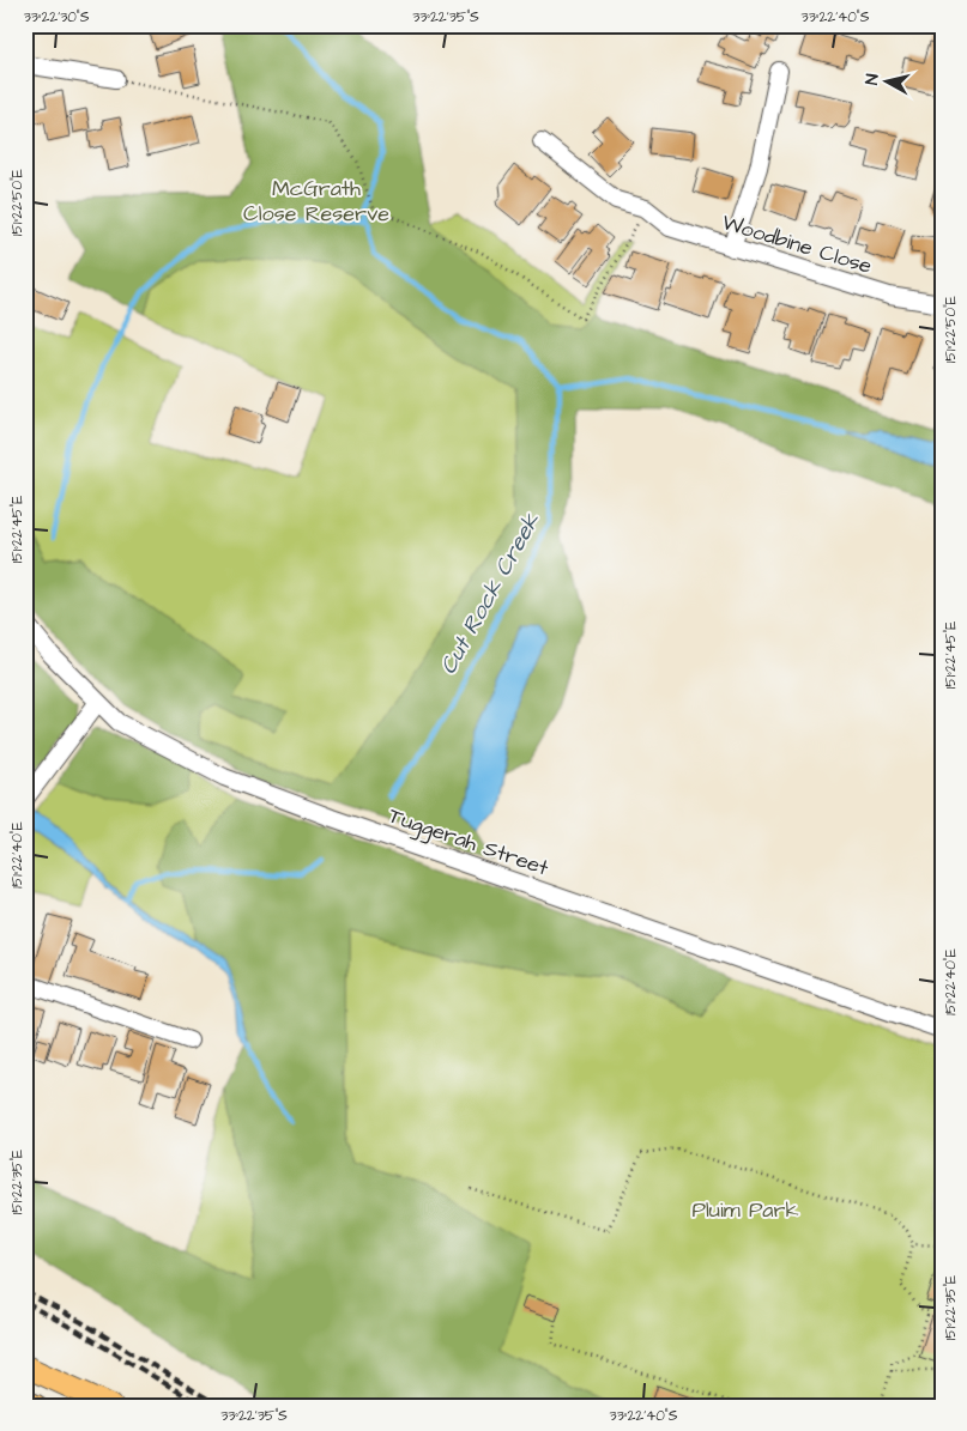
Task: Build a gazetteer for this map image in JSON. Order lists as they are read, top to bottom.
{
  "streets": {
    "street": ["Woodbine Close", "Tuggerah Street"]
  },
  "water": ["Cut Rock Creek"],
  "parks": ["McGrath Close Reserve", "Pluim Park"],
  "north": "left",
  "coordinates": [
    "33°22'30\"S",
    "33°22'35\"S",
    "33°22'40\"S",
    "151°22'50\"E",
    "151°22'45\"E",
    "151°22'40\"E",
    "151°22'35\"E"
  ]
}
